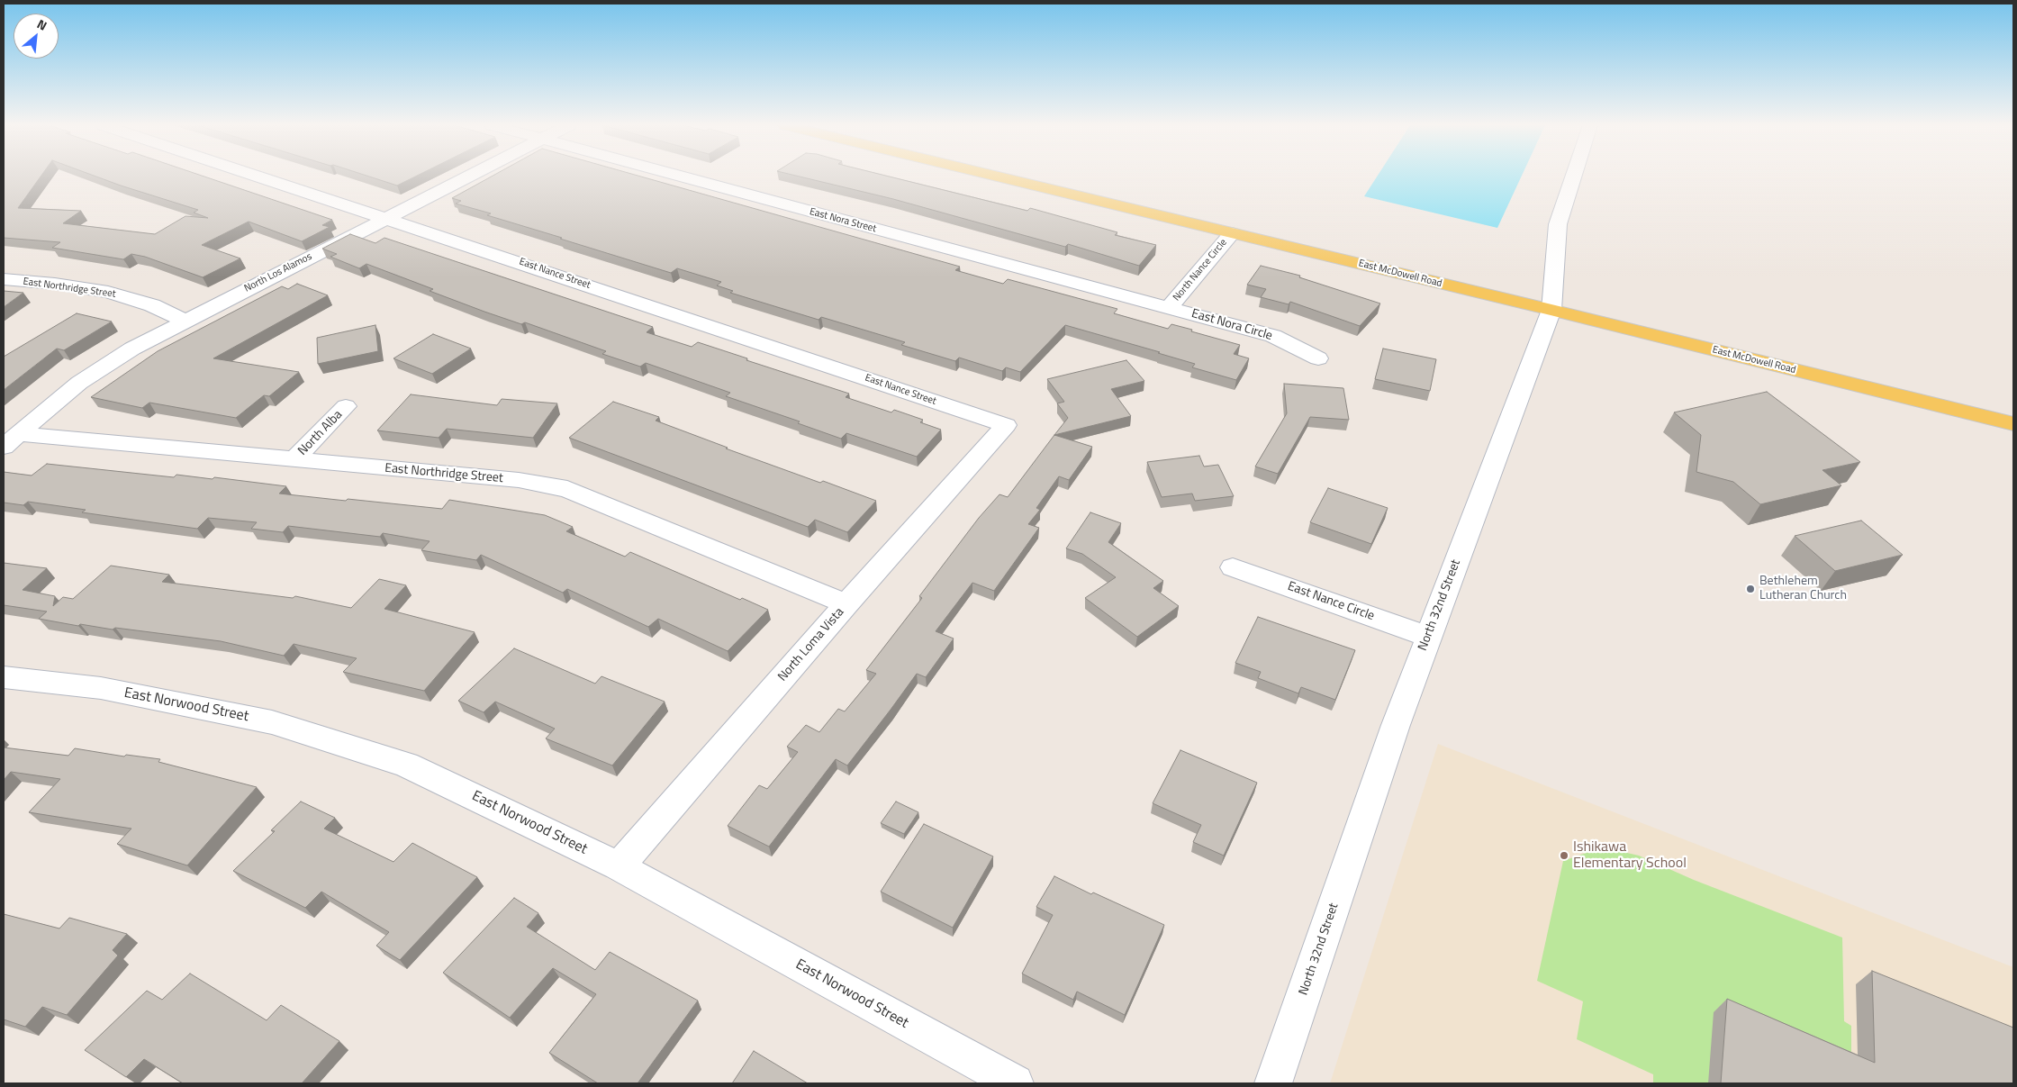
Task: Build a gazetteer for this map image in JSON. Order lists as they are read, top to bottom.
{
  "streets": {
    "main road": ["East McDowell Road"],
    "street": [
      "East Nora Street",
      "North Nance Circle",
      "North Los Alamos",
      "East Nance Street",
      "East Northridge Street",
      "East Nora Circle",
      "North Alba",
      "East Nance Circle",
      "North 32nd Street",
      "North Loma Vista",
      "East Norwood Street"
    ]
  },
  "crossings": [
    ["East Nora Street", "North Nance Circle"],
    ["East Nora Street", "East Nora Circle"],
    ["North Nance Circle", "East McDowell Road"],
    ["North Nance Circle", "East Nora Circle"],
    ["North Los Alamos", "East Nance Street"],
    ["North Los Alamos", "East Northridge Street"],
    ["East Nance Street", "North Loma Vista"],
    ["East McDowell Road", "North 32nd Street"],
    ["East Northridge Street", "North Alba"],
    ["East Northridge Street", "North Loma Vista"],
    ["East Nance Circle", "North 32nd Street"],
    ["North Loma Vista", "East Norwood Street"]
  ],
  "places": ["Bethlehem Lutheran Church", "Ishikawa Elementary School"],
  "north": "top right"
}
